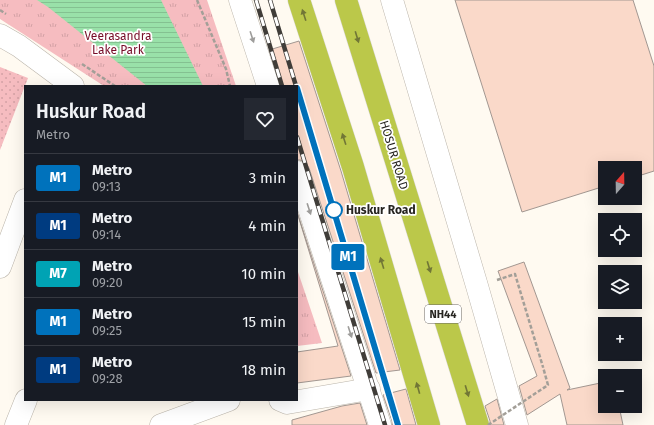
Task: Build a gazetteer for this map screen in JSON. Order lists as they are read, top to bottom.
{
  "streets": {
    "highway": ["HOSUR ROAD", "NH44"]
  },
  "parks": ["Veerasandra Lake Park"],
  "places": ["Huskur Road"],
  "lines": ["metro line M1"],
  "north": "top",
  "page": {
    "on_map": "M1",
    "heading": ["Huskur Road", "Metro"],
    "list": [
      {
        "mark": "M1",
        "name": "Metro",
        "note": "09:13",
        "value": "3 min"
      },
      {
        "mark": "M1",
        "name": "Metro",
        "note": "09:14",
        "value": "4 min"
      },
      {
        "mark": "M7",
        "name": "Metro",
        "note": "09:20",
        "value": "10 min"
      },
      {
        "mark": "M1",
        "name": "Metro",
        "note": "09:25",
        "value": "15 min"
      },
      {
        "mark": "M1",
        "name": "Metro",
        "note": "09:28",
        "value": "18 min"
      }
    ],
    "map_buttons": ["+", "−"]
  }
}
